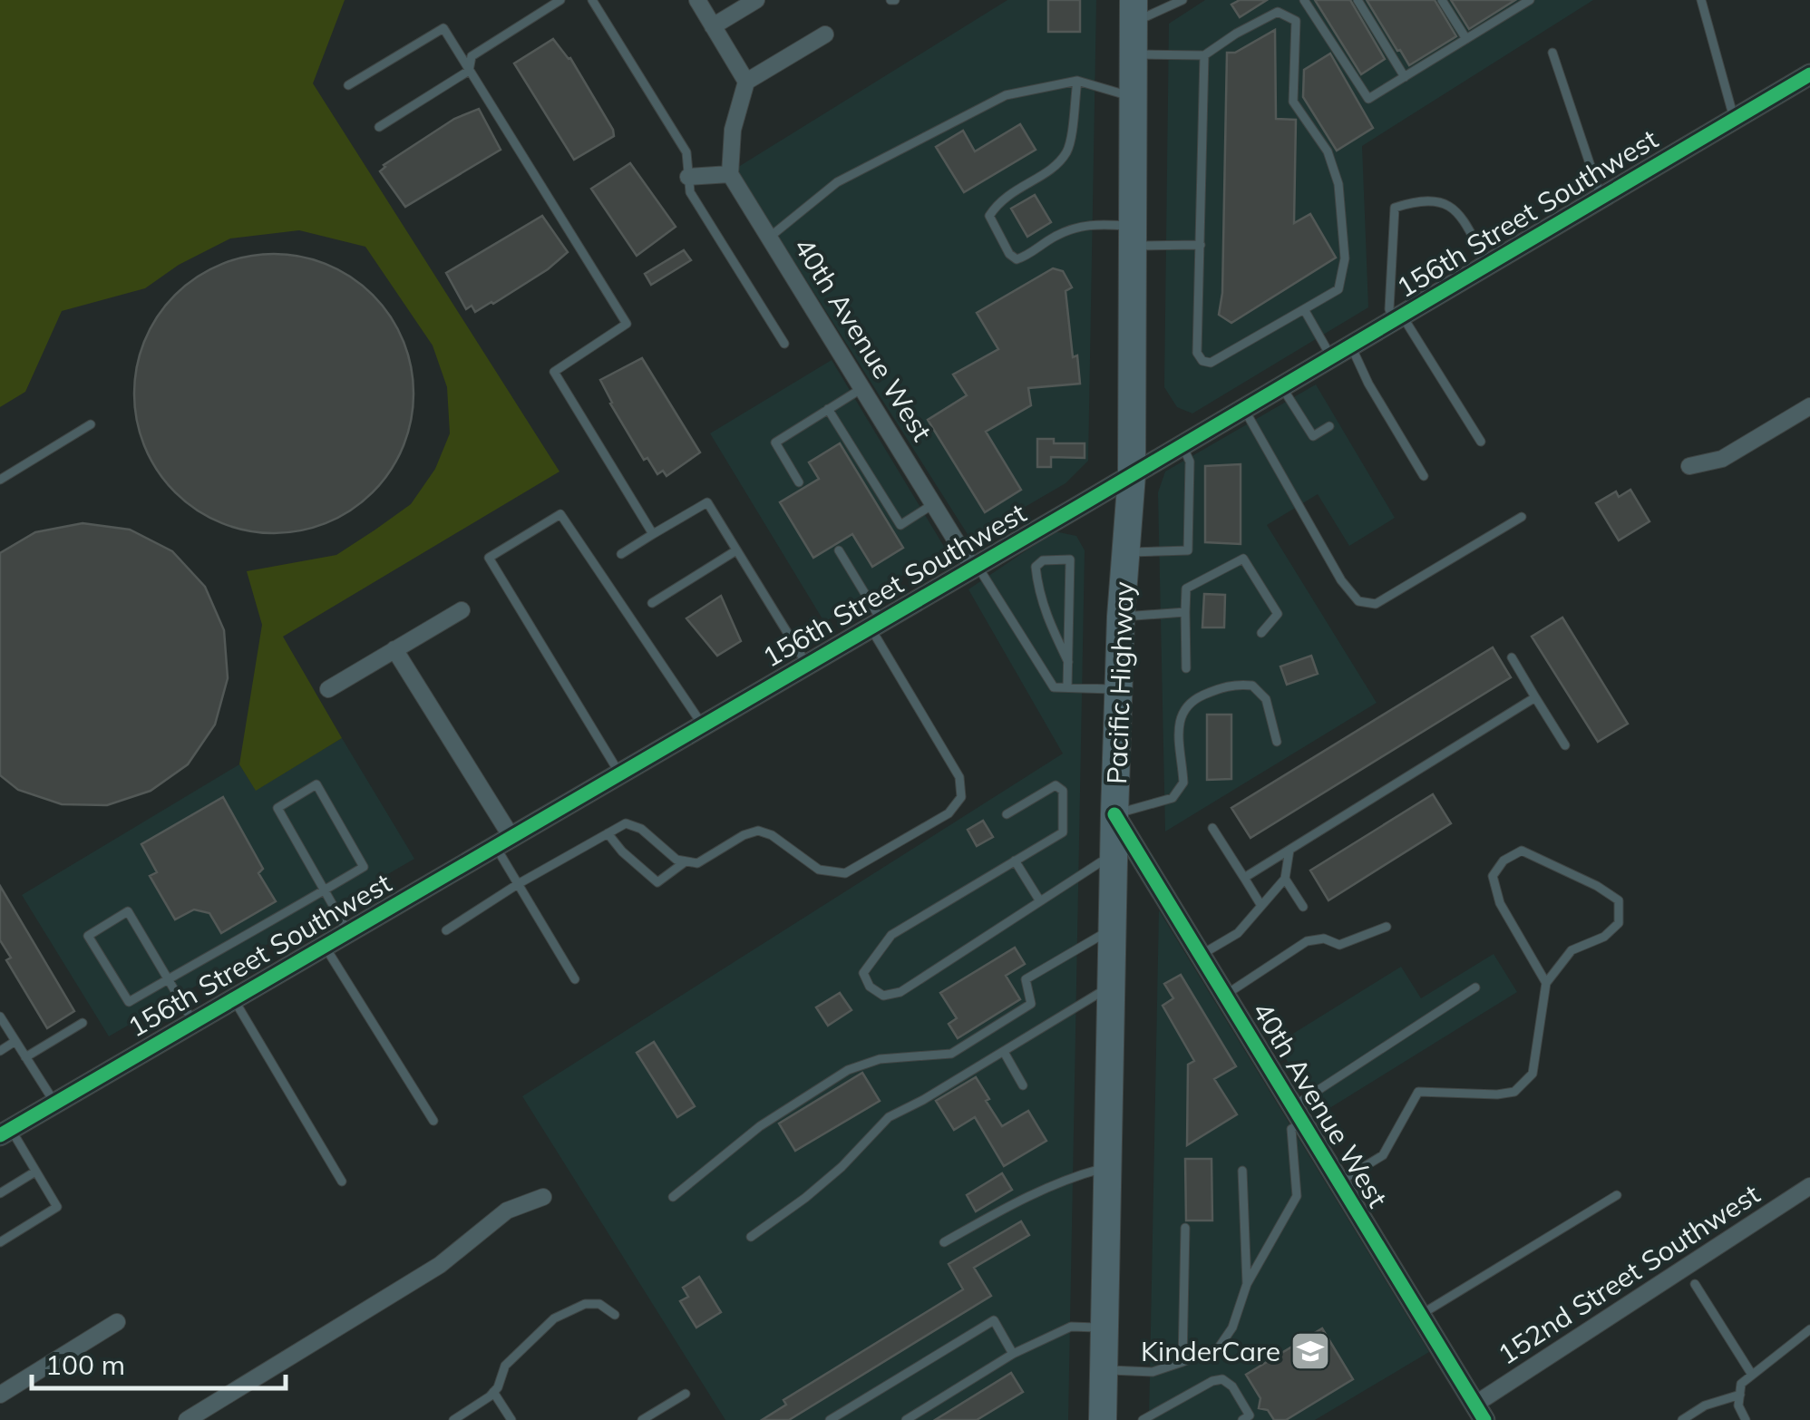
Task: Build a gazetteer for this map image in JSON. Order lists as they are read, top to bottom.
{
  "streets": {
    "highway": ["Pacific Highway"],
    "street": ["156th Street Southwest", "40th Avenue West", "152nd Street Southwest"]
  },
  "crossings": [
    ["156th Street Southwest", "40th Avenue West"],
    ["156th Street Southwest", "Pacific Highway"],
    ["40th Avenue West", "Pacific Highway"],
    ["40th Avenue West", "152nd Street Southwest"]
  ],
  "places": {
    "school or university": ["KinderCare"]
  },
  "scale_bar": "100 m"
}
